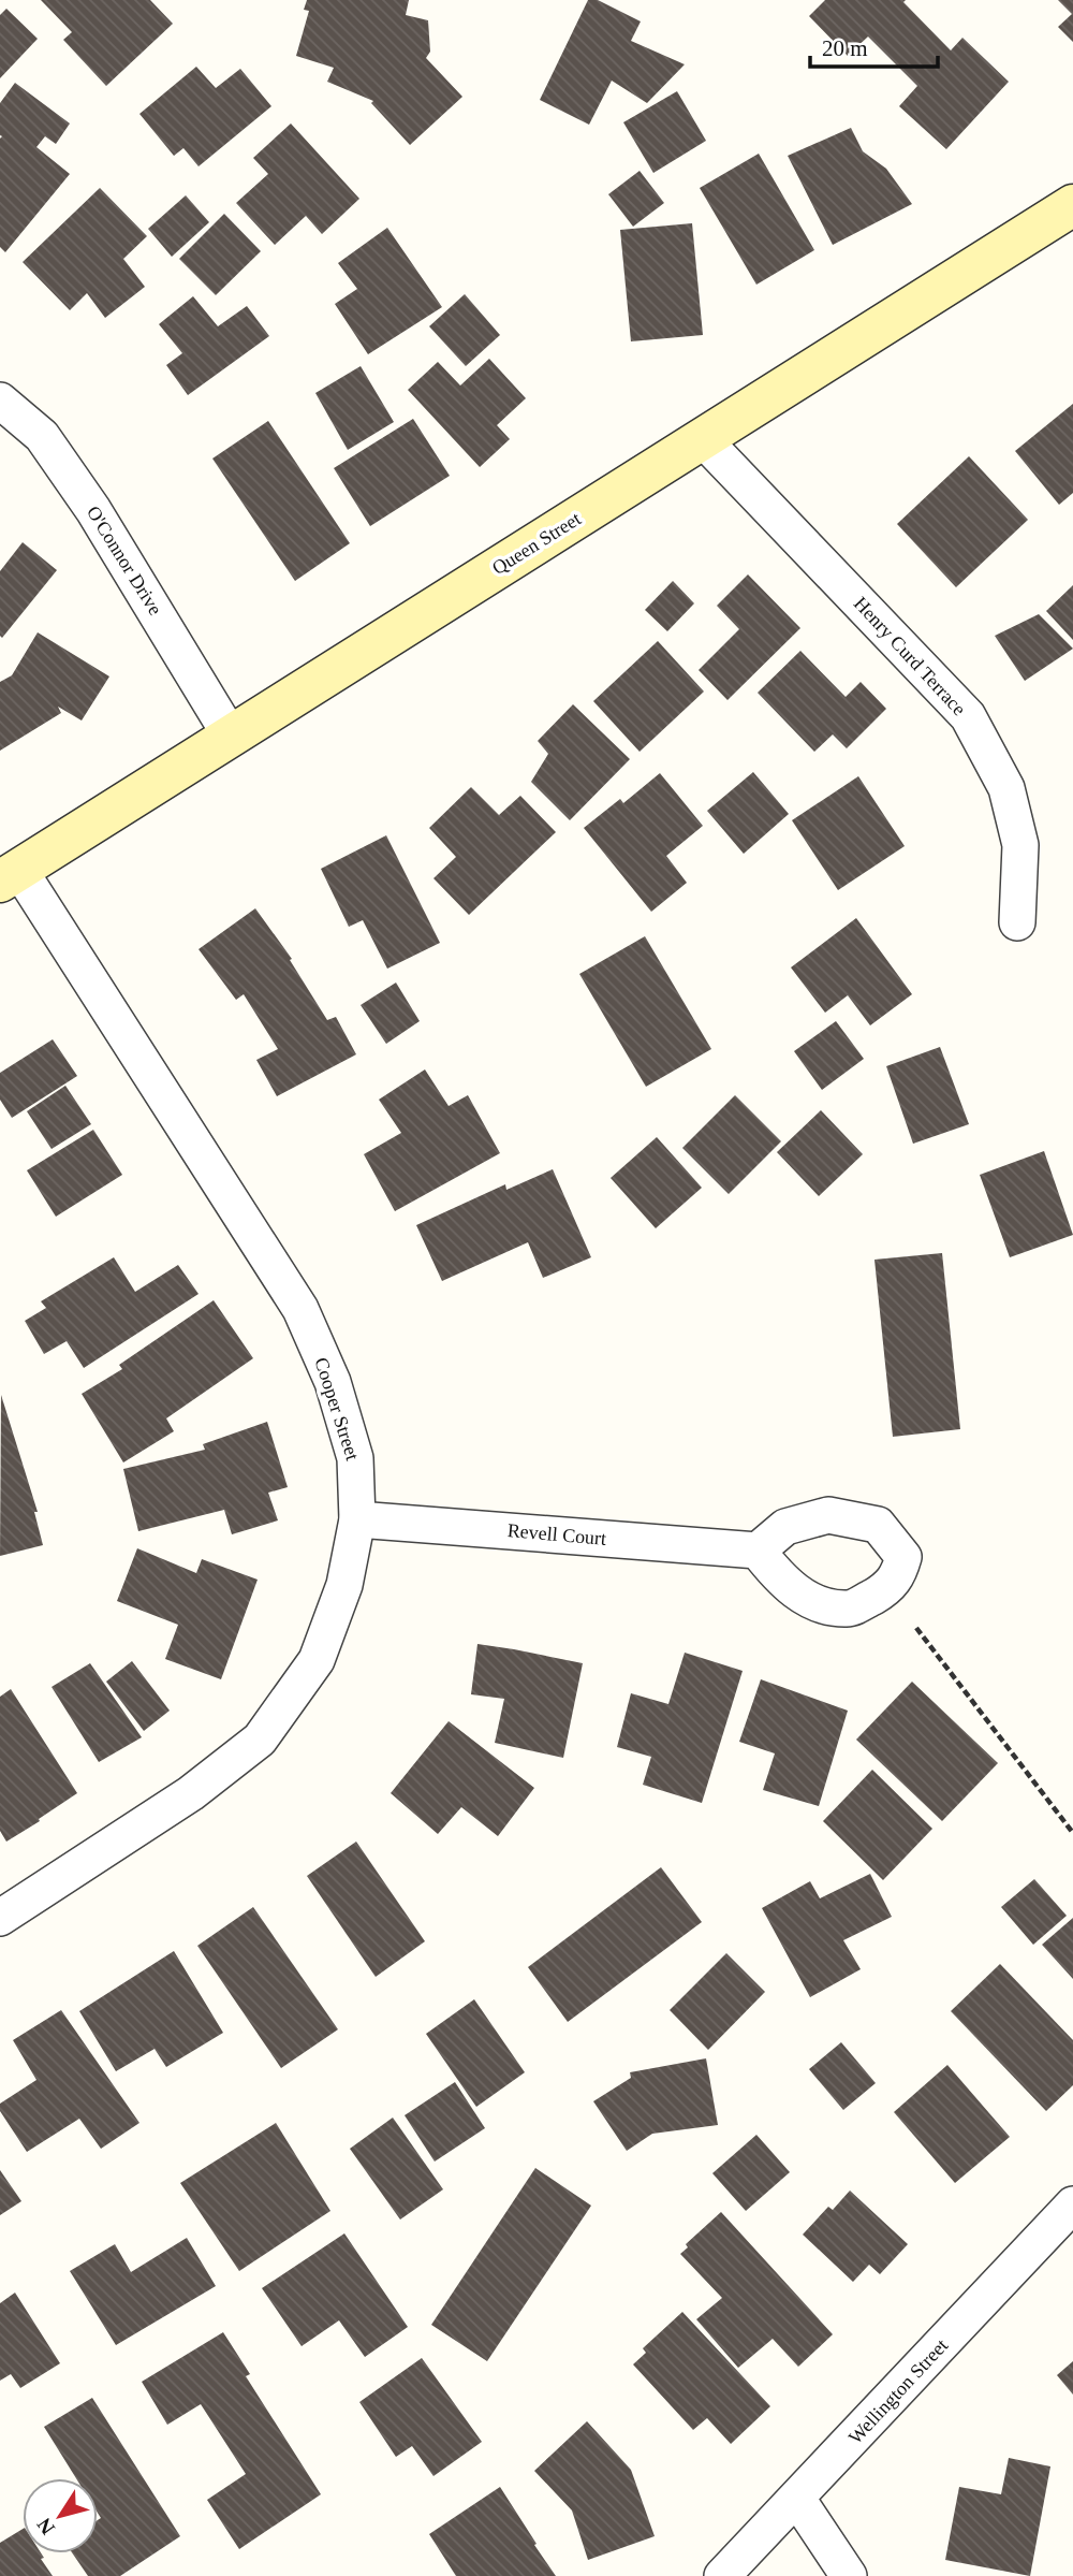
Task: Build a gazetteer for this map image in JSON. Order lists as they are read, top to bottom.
{
  "streets": {
    "street": [
      "Queen Street",
      "O'Connor Drive",
      "Henry Curd Terrace",
      "Cooper Street",
      "Revell Court",
      "Wellington Street"
    ]
  },
  "crossings": [
    ["Queen Street", "O'Connor Drive"],
    ["Queen Street", "Henry Curd Terrace"],
    ["Queen Street", "Cooper Street"],
    ["Cooper Street", "Revell Court"]
  ],
  "scale_bar": "20 m",
  "north": "bottom left"
}
